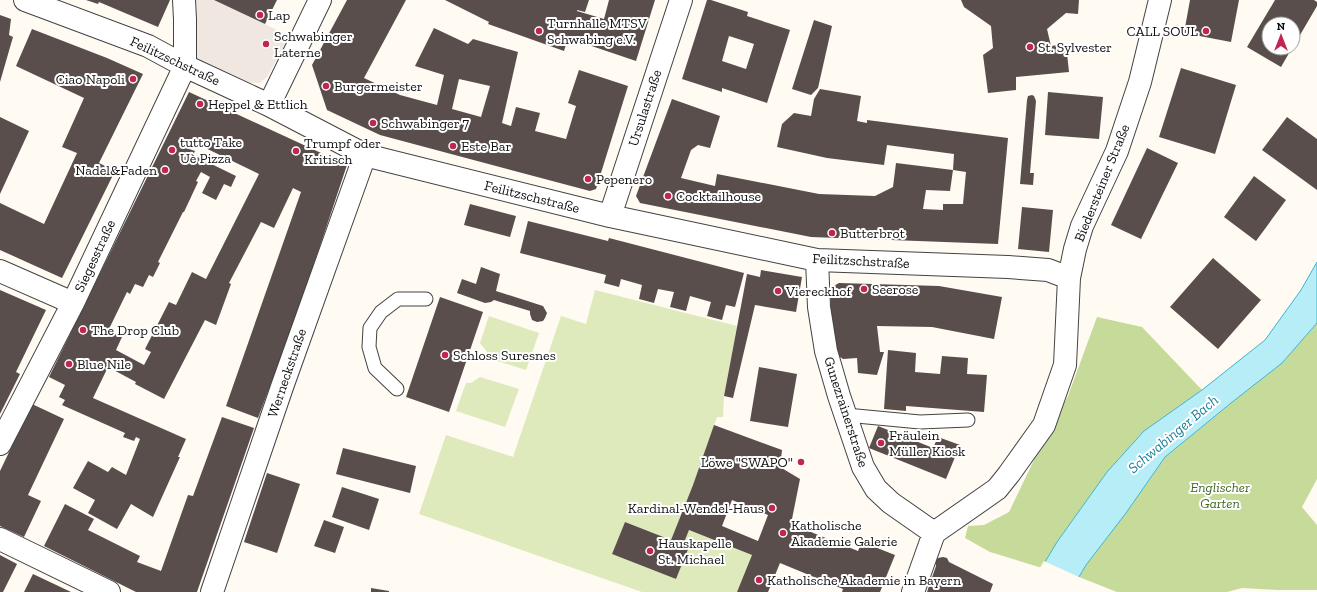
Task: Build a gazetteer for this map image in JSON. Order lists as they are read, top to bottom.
{
  "streets": {
    "street": [
      "Feilitzschstraße",
      "Ursulastraße",
      "Biedersteiner Straße",
      "Siegesstraße",
      "Werneckstraße",
      "Gunezrainerstraße"
    ]
  },
  "crossings": [
    ["Feilitzschstraße", "Ursulastraße"],
    ["Feilitzschstraße", "Biedersteiner Straße"],
    ["Feilitzschstraße", "Siegesstraße"],
    ["Feilitzschstraße", "Werneckstraße"],
    ["Feilitzschstraße", "Gunezrainerstraße"],
    ["Biedersteiner Straße", "Gunezrainerstraße"]
  ],
  "water": ["Schwabinger Bach"],
  "parks": ["Englischer Garten"],
  "places": [
    "Lap",
    "Turnhalle MTSV Schwabing e.V.",
    "CALL SOUL",
    "Schwabinger Laterne",
    "St. Sylvester",
    "Ciao Napoli",
    "Burgermeister",
    "Heppel & Ettlich",
    "Schwabinger 7",
    "Este Bar",
    "tutto Take Uè Pizza",
    "Trumpf oder Kritisch",
    "Nadel&Faden",
    "Pepenero",
    "Cocktailhouse",
    "Butterbrot",
    "Seerose",
    "Viereckhof",
    "The Drop Club",
    "Schloss Suresnes",
    "Blue Nile",
    "Fräulein Müller Kiosk",
    "Löwe \"SWAPO\"",
    "Kardinal-Wendel-Haus",
    "Katholische Akademie Galerie",
    "Hauskapelle St. Michael",
    "Katholische Akademie in Bayern"
  ],
  "north": "top"
}
